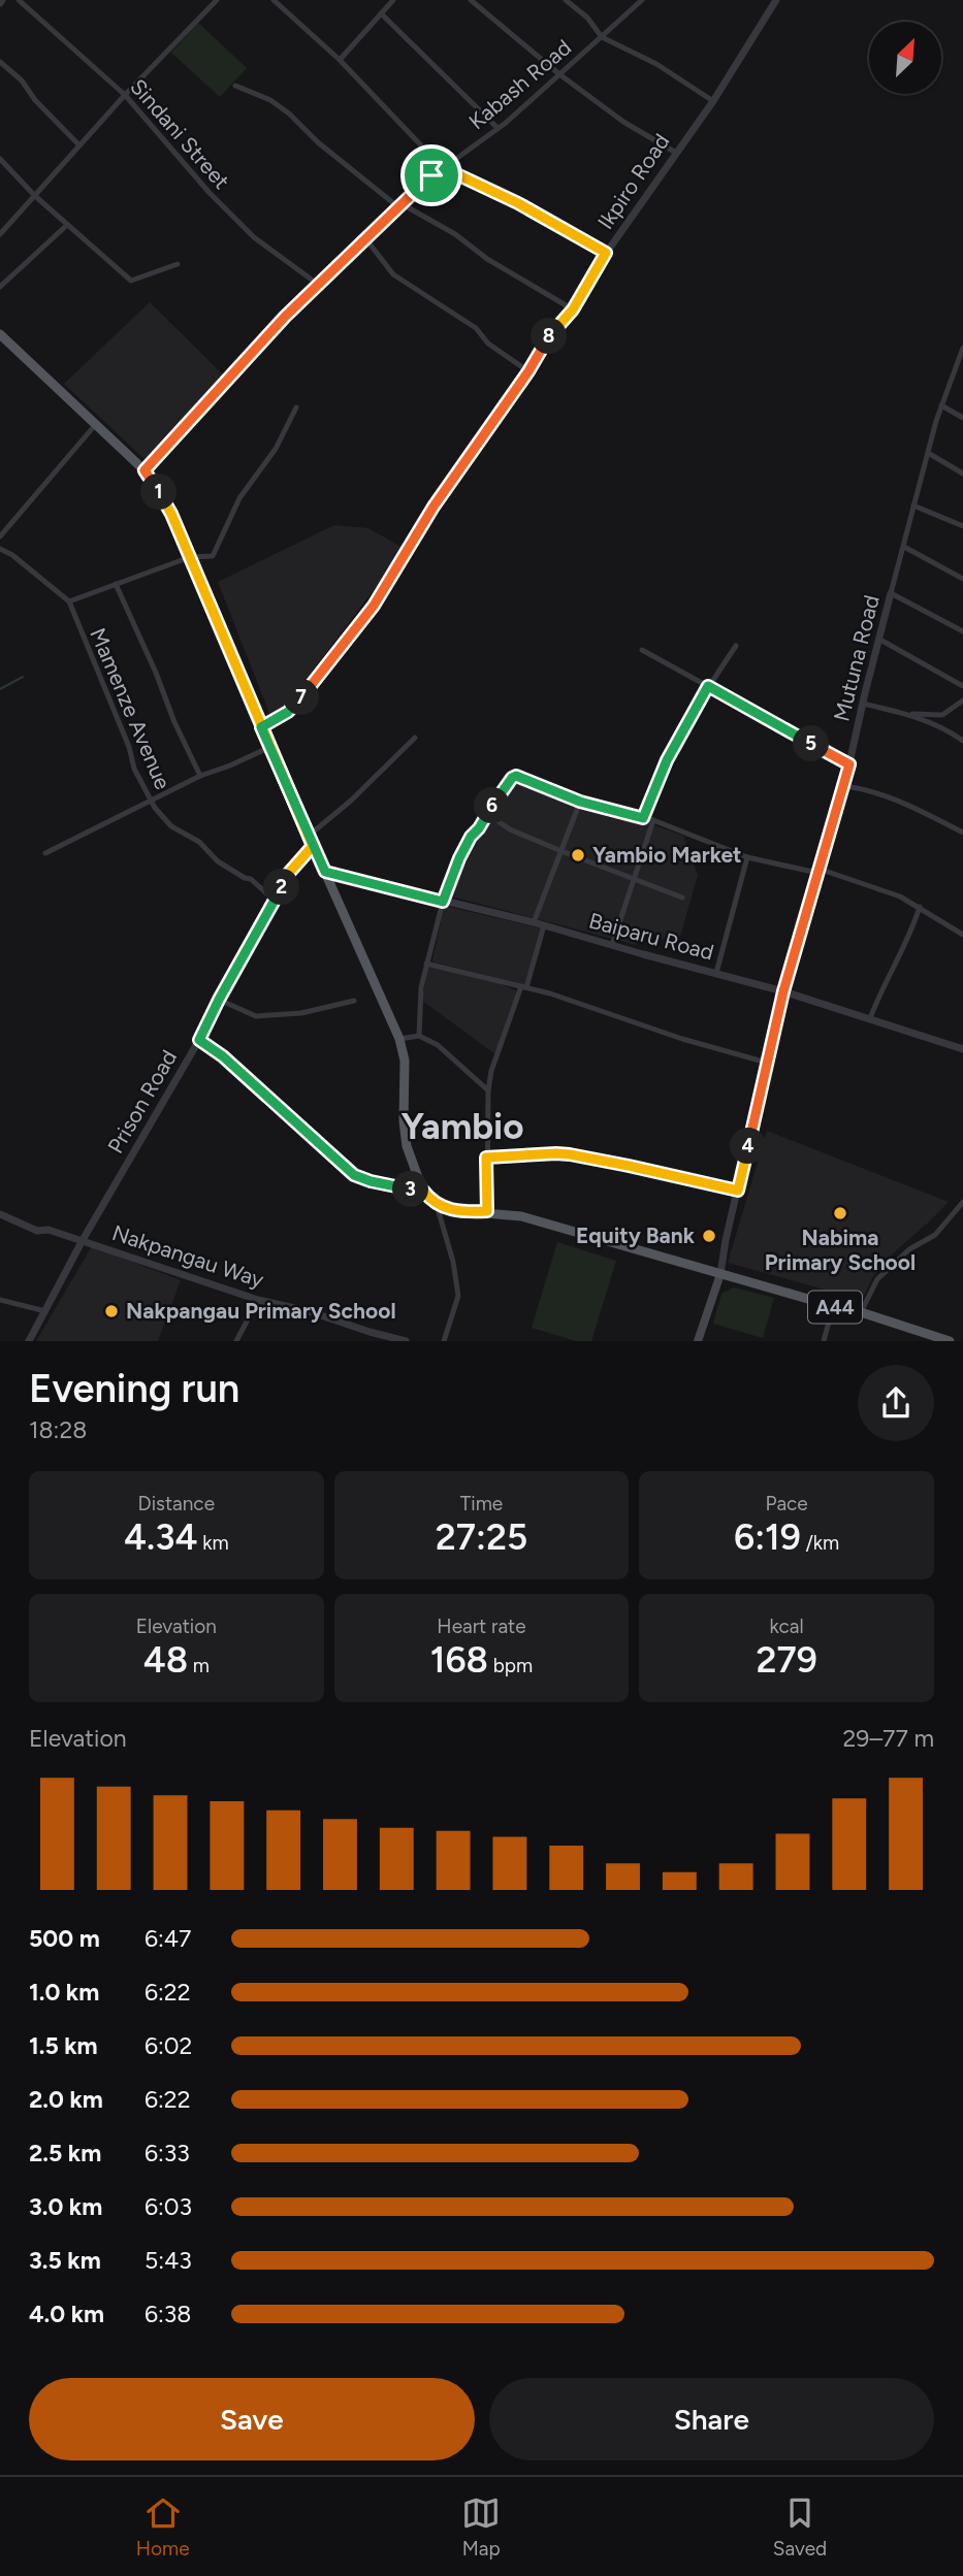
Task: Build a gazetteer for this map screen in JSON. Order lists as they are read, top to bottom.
{
  "streets": {
    "main road": ["A44"],
    "street": [
      "Kabash Road",
      "Sindani Street",
      "Ikpiro Road",
      "Mutuna Road",
      "Mamenze Avenue",
      "Baiparu Road",
      "Prison Road",
      "Nakpangau Way"
    ]
  },
  "crossings": [
    ["Kabash Road", "Sindani Street"],
    ["Mutuna Road", "Baiparu Road"],
    ["Mutuna Road", "A44"],
    ["Mamenze Avenue", "Prison Road"],
    ["Prison Road", "Nakpangau Way"]
  ],
  "districts": ["Yambio"],
  "places": [
    "Yambio Market",
    "Nabima Primary School",
    "Equity Bank",
    "Nakpangau Primary School"
  ],
  "north": "top right",
  "page": {
    "pins": [
      "8",
      "1",
      "7",
      "5",
      "6",
      "2",
      "4",
      "3"
    ],
    "heading": ["Evening run", "18:28"],
    "stats": [
      ["Distance", "4.34 km"],
      ["Time", "27:25"],
      ["Pace", "6:19 /km"],
      ["Elevation", "48 m"],
      ["Heart rate", "168 bpm"],
      ["kcal", "279"]
    ],
    "chart": ["Elevation", "29–77 m"],
    "list": [
      {
        "name": "500 m",
        "note": "6:47"
      },
      {
        "name": "1.0 km",
        "note": "6:22"
      },
      {
        "name": "1.5 km",
        "note": "6:02"
      },
      {
        "name": "2.0 km",
        "note": "6:22"
      },
      {
        "name": "2.5 km",
        "note": "6:33"
      },
      {
        "name": "3.0 km",
        "note": "6:03"
      },
      {
        "name": "3.5 km",
        "note": "5:43"
      },
      {
        "name": "4.0 km",
        "note": "6:38"
      }
    ],
    "buttons": ["Save", "Share"],
    "tabs": ["Home", "Map", "Saved"]
  }
}
